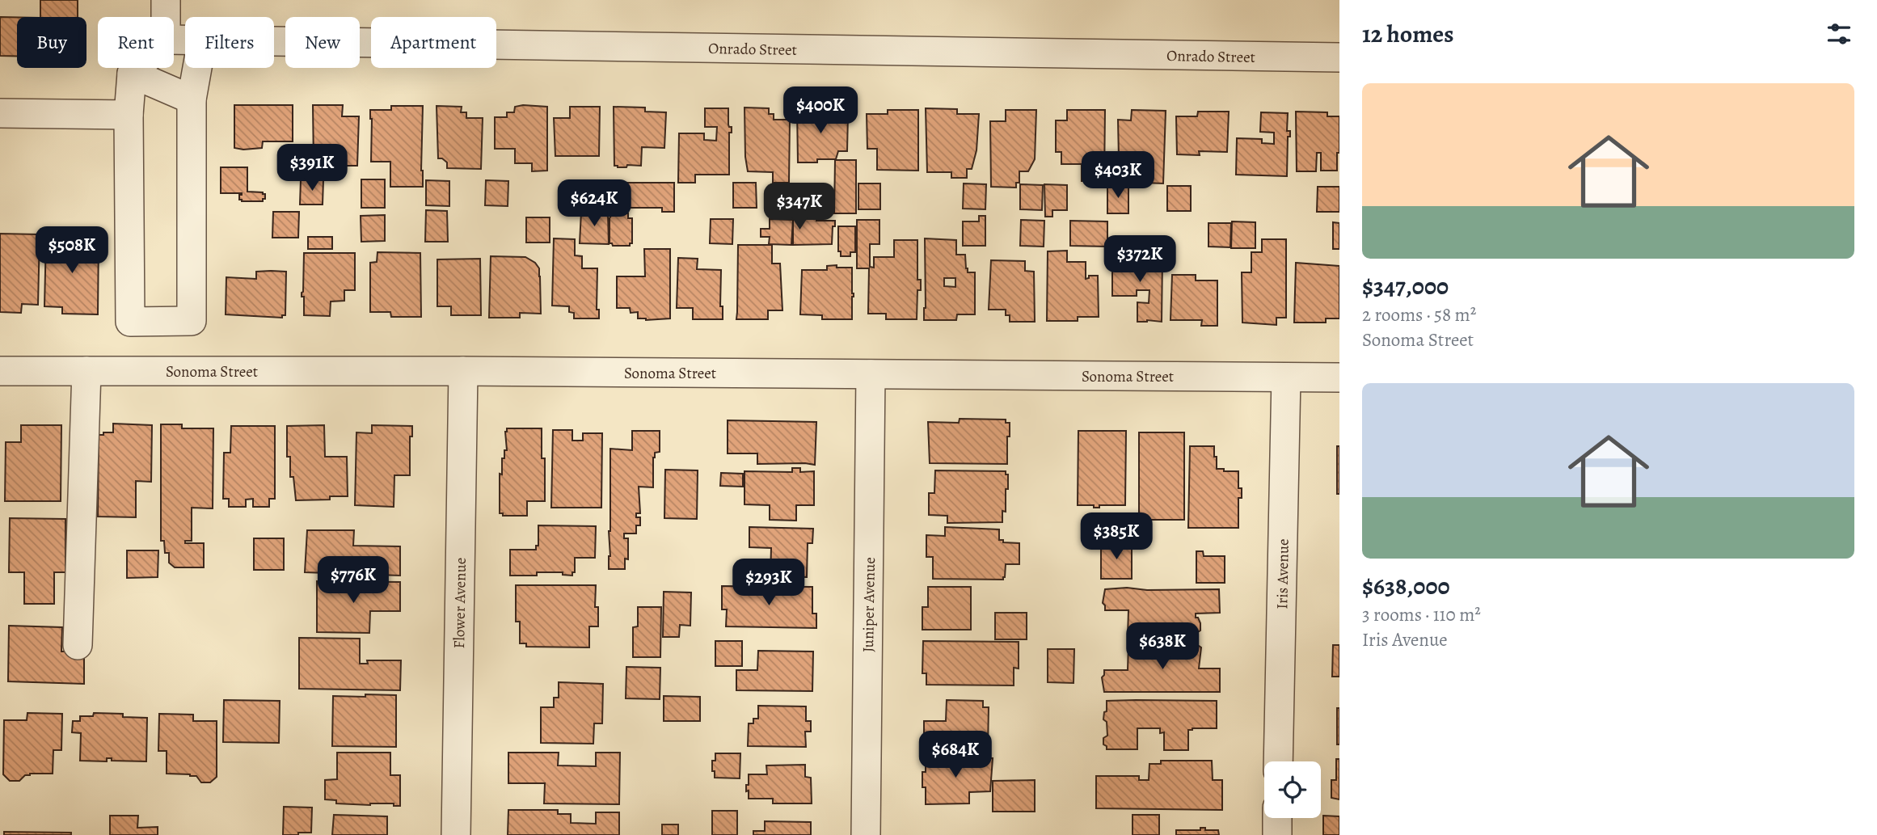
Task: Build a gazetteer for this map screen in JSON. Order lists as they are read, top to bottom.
{
  "streets": {
    "street": [
      "Onrado Street",
      "Sonoma Street",
      "Iris Avenue",
      "Flower Avenue",
      "Juniper Avenue"
    ]
  },
  "crossings": [
    ["Sonoma Street", "Iris Avenue"],
    ["Sonoma Street", "Flower Avenue"],
    ["Sonoma Street", "Juniper Avenue"]
  ],
  "page": {
    "heading": "12 homes",
    "chip": [
      "Buy",
      "Rent",
      "Filters",
      "New",
      "Apartment"
    ],
    "list": [
      {
        "name": "$347,000",
        "note": "2 rooms · 58 m² · Sonoma Street"
      },
      {
        "name": "$638,000",
        "note": "3 rooms · 110 m² · Iris Avenue"
      }
    ],
    "price": [
      "$400K",
      "$391K",
      "$403K",
      "$624K",
      "$347K",
      "$508K",
      "$372K",
      "$385K",
      "$776K",
      "$293K",
      "$638K",
      "$684K"
    ]
  }
}
